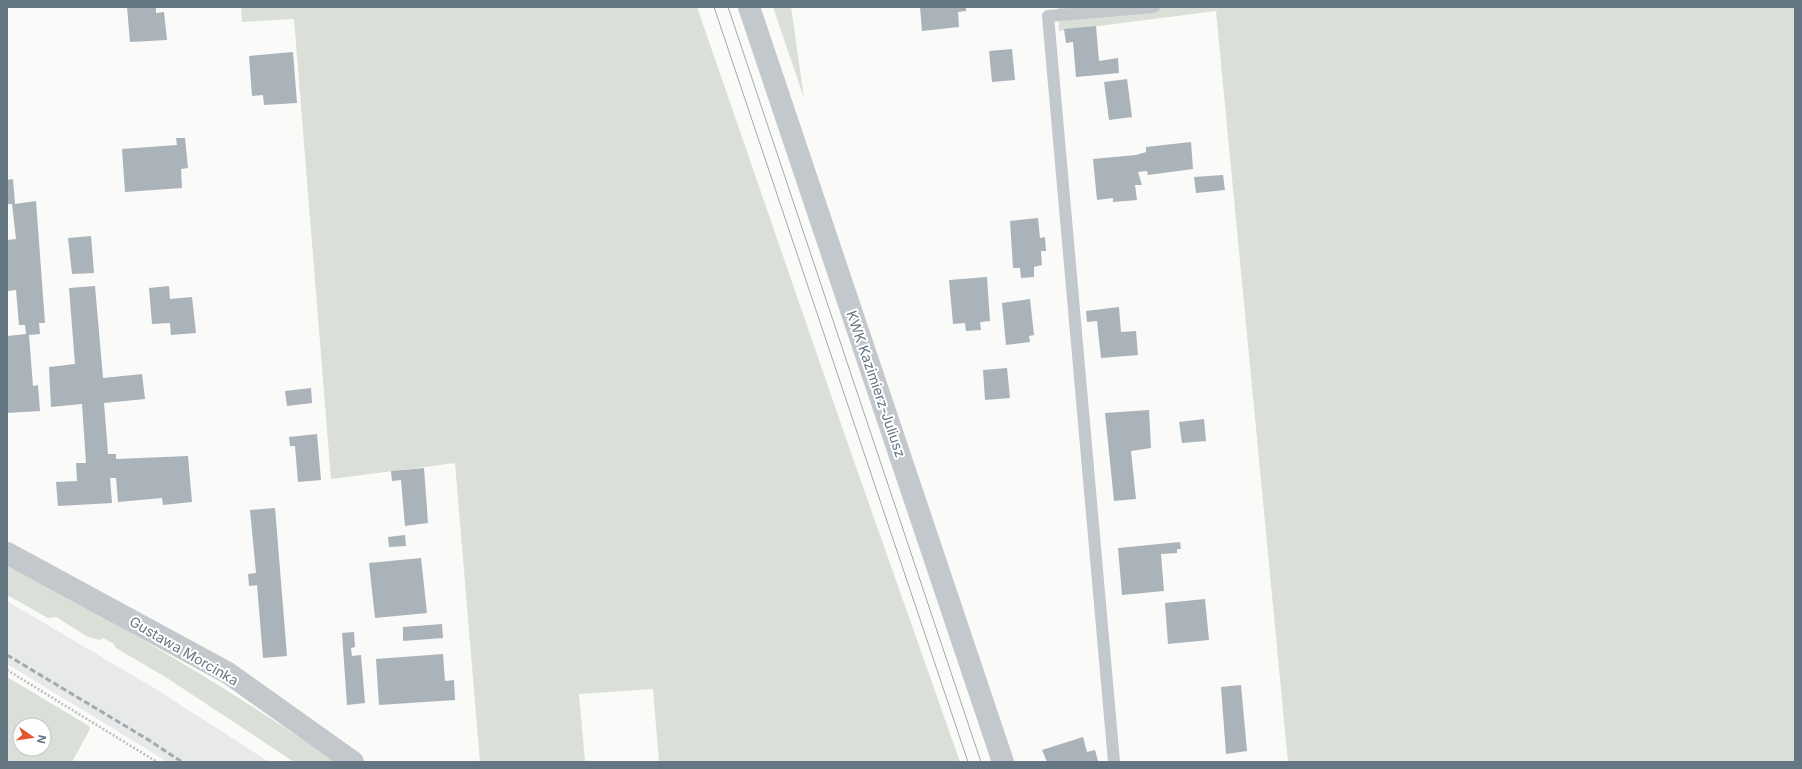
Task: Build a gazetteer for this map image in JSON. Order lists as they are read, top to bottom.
{
  "streets": {
    "street": ["KWK Kazimierz-Juliusz", "Gustawa Morcinka"]
  },
  "north": "right"
}
